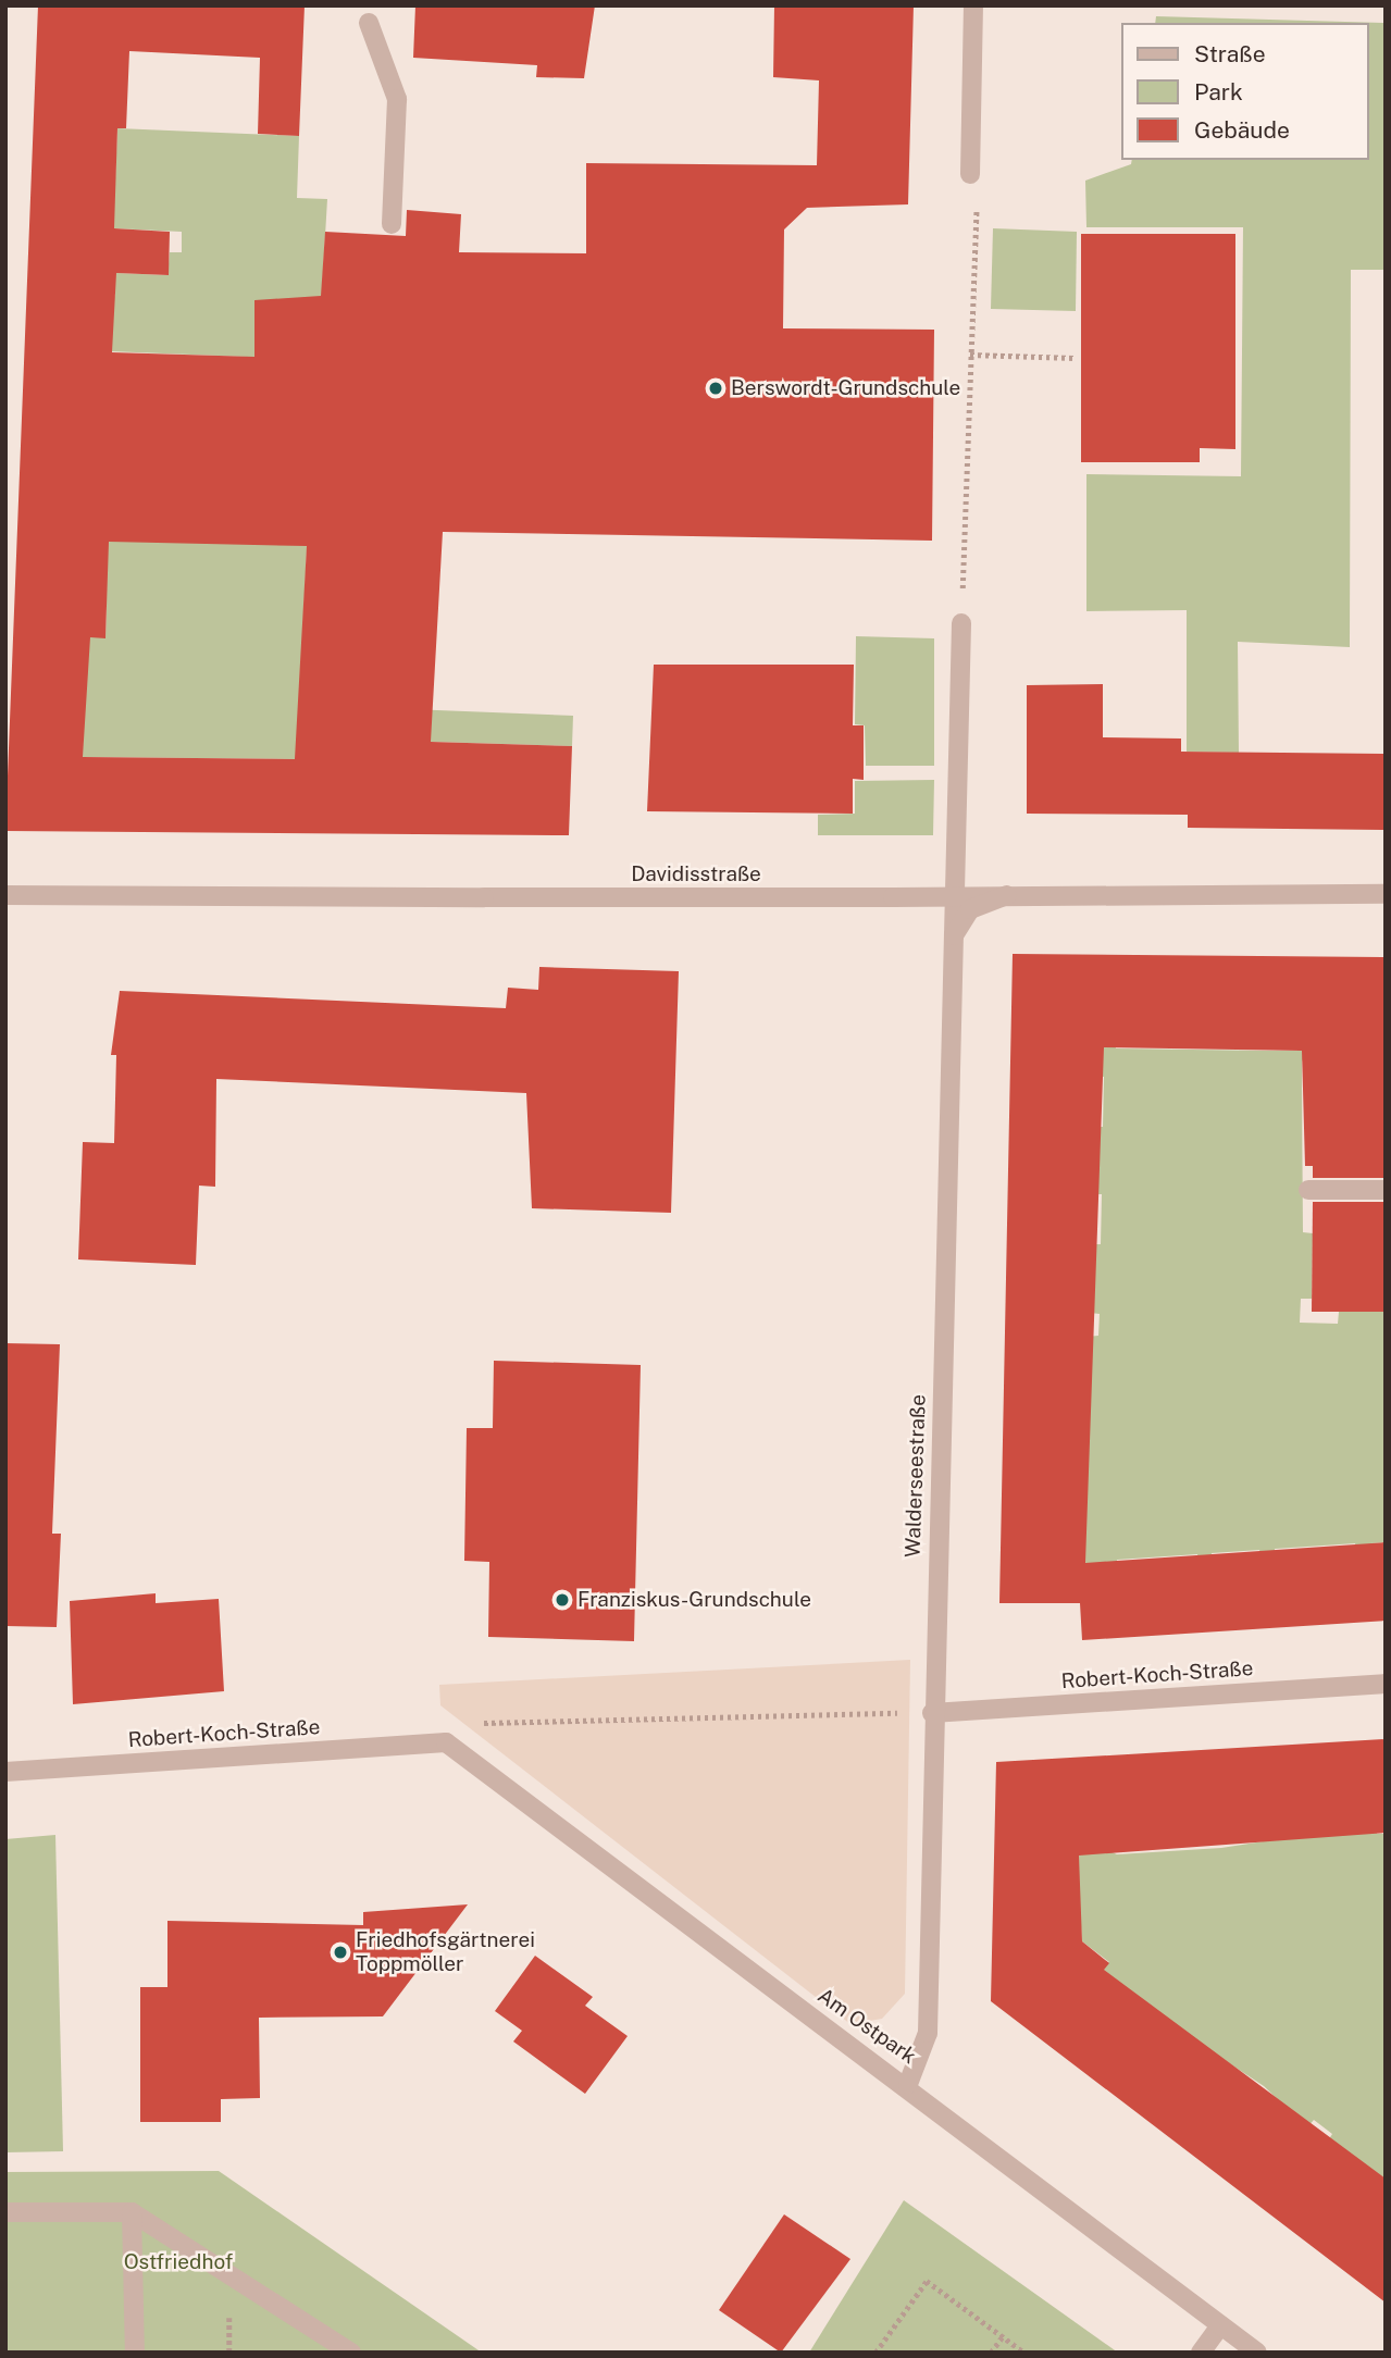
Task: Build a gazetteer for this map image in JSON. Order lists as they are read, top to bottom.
{
  "streets": {
    "street": [
      "Davidisstraße",
      "Walderseestraße",
      "Robert-Koch-Straße",
      "Am Ostpark"
    ]
  },
  "crossings": [
    ["Davidisstraße", "Walderseestraße"],
    ["Walderseestraße", "Robert-Koch-Straße"],
    ["Walderseestraße", "Am Ostpark"],
    ["Robert-Koch-Straße", "Am Ostpark"]
  ],
  "parks": ["Ostfriedhof"],
  "places": ["Berswordt-Grundschule", "Franziskus-Grundschule", "Friedhofsgärtnerei Toppmöller"],
  "legend": ["Straße", "Park", "Gebäude"]
}
